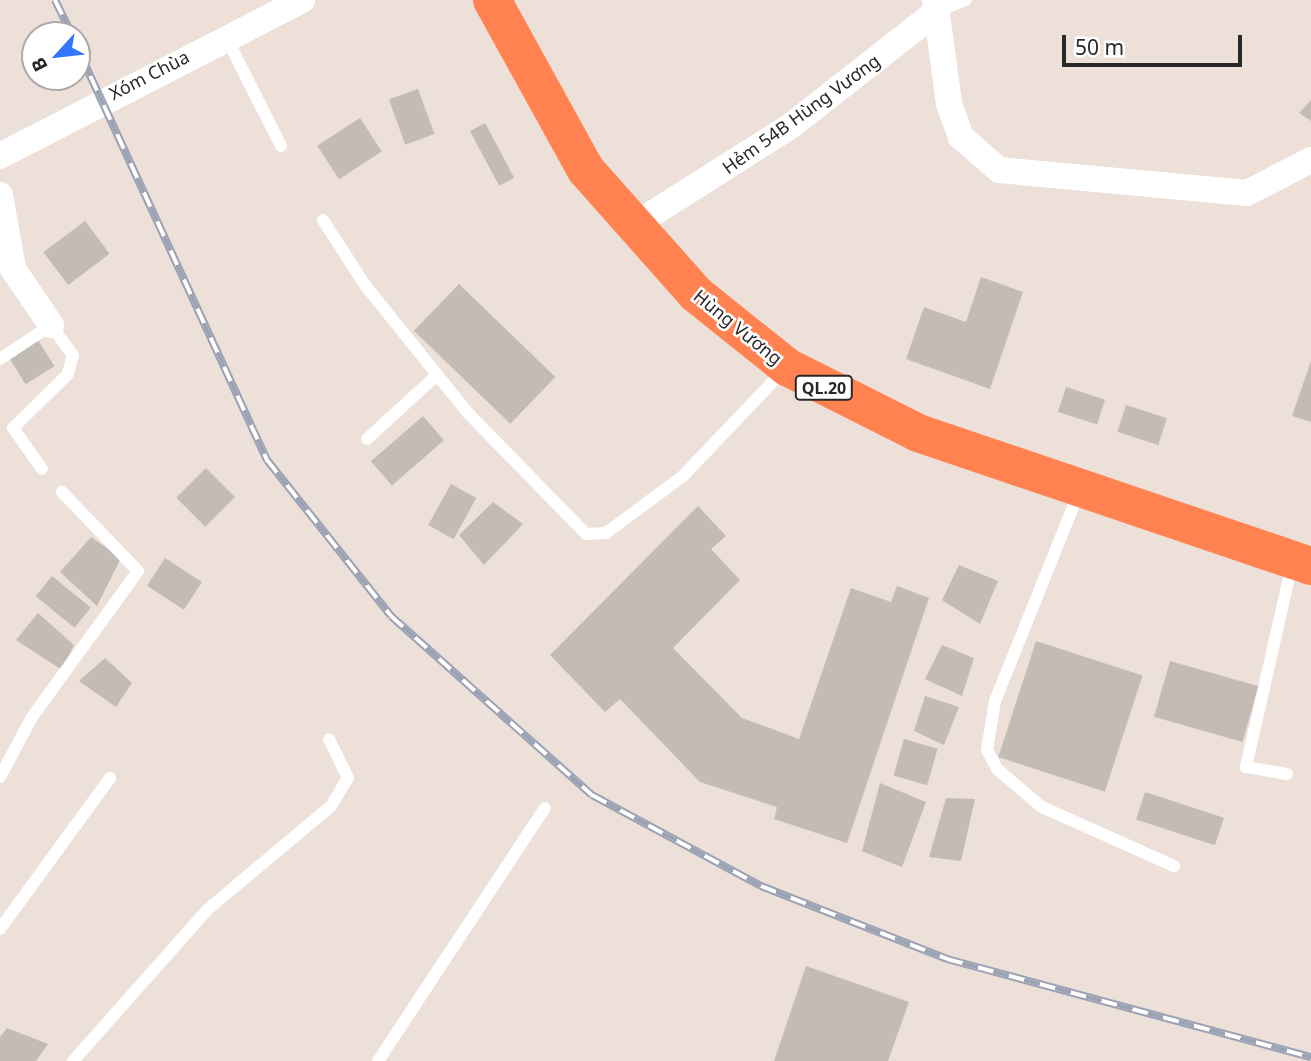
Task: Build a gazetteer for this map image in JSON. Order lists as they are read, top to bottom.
{
  "streets": {
    "highway": ["Hùng Vương", "QL.20"],
    "street": ["Xóm Chùa", "Hẻm 54B Hùng Vương"]
  },
  "crossings": [
    ["Hẻm 54B Hùng Vương", "Hùng Vương"]
  ],
  "scale_bar": "50 m",
  "north": "bottom left"
}
